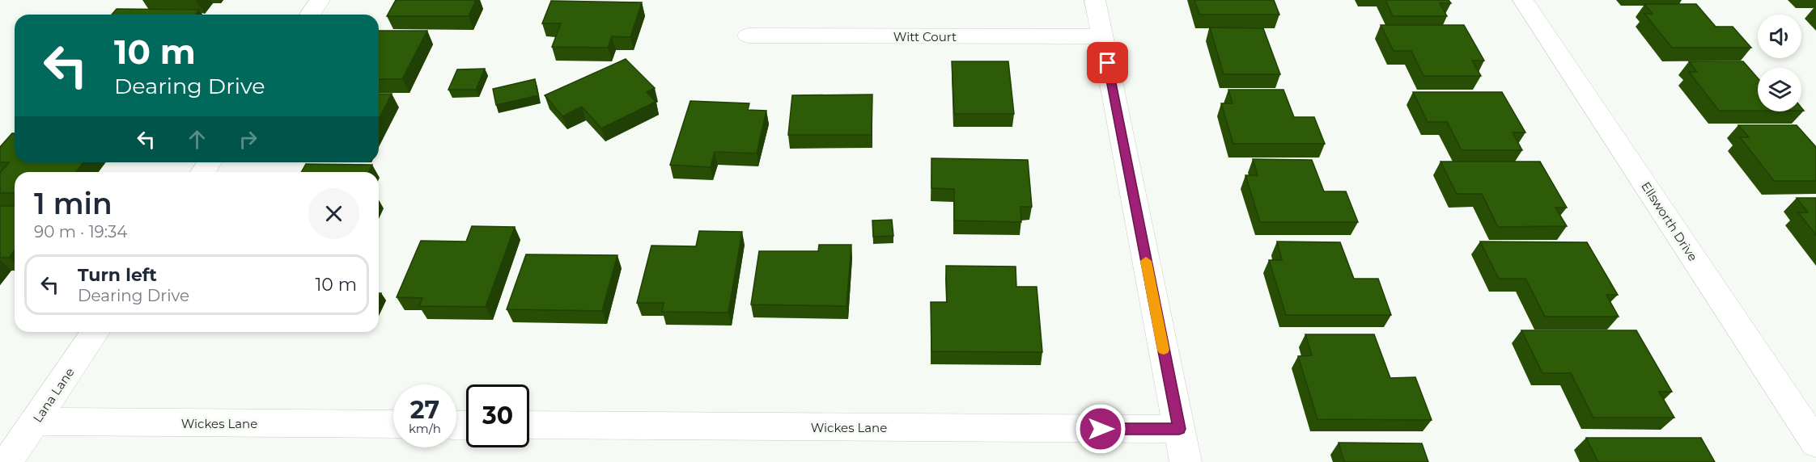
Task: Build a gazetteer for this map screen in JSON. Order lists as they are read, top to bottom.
{
  "streets": {
    "street": [
      "Witt Court",
      "Ellsworth Drive",
      "Lana Lane",
      "Wickes Lane"
    ]
  },
  "crossings": [
    ["Lana Lane", "Wickes Lane"]
  ],
  "page": {
    "turn": ["10 m", "Dearing Drive"],
    "heading": ["1 min", "90 m · 19:34"],
    "list": [
      {
        "name": "Turn left",
        "note": "Dearing Drive",
        "value": "10 m"
      }
    ],
    "speed": "27 km/h",
    "limit": "30"
  }
}
